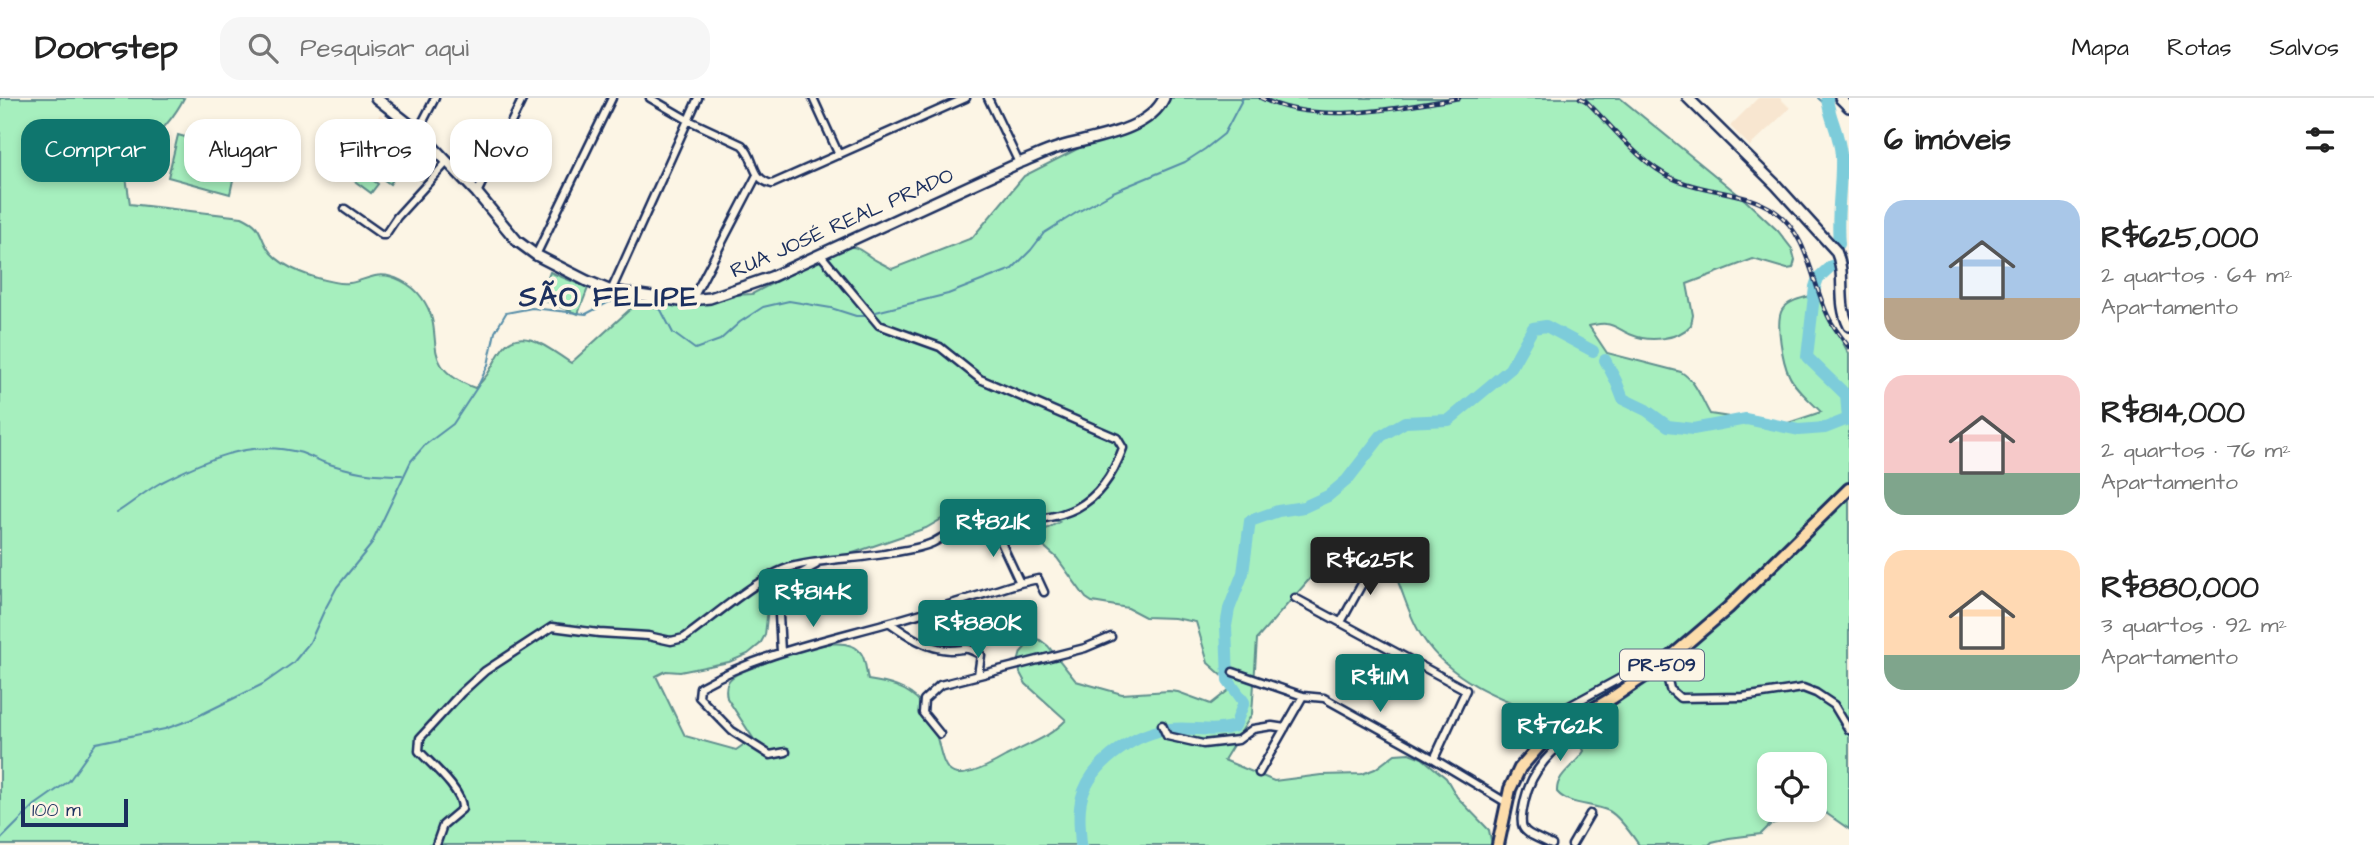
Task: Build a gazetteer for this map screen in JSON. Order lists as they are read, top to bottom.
{
  "streets": {
    "main road": ["PR-509"],
    "street": ["RUA JOSÉ REAL PRADO"]
  },
  "districts": ["SÃO FELIPE"],
  "scale_bar": "100 m",
  "page": {
    "header": "Doorstep",
    "search": "Pesquisar aqui",
    "nav": ["Mapa", "Rotas", "Salvos"],
    "heading": "6 imóveis",
    "chip": [
      "Comprar",
      "Alugar",
      "Filtros",
      "Novo"
    ],
    "list": [
      {
        "name": "R$625,000",
        "note": "2 quartos · 64 m² · Apartamento"
      },
      {
        "name": "R$814,000",
        "note": "2 quartos · 76 m² · Apartamento"
      },
      {
        "name": "R$880,000",
        "note": "3 quartos · 92 m² · Apartamento"
      }
    ],
    "price": [
      "R$821K",
      "R$625K",
      "R$814K",
      "R$880K",
      "R$1.1M",
      "R$762K"
    ],
    "scale": "100 m"
  }
}
